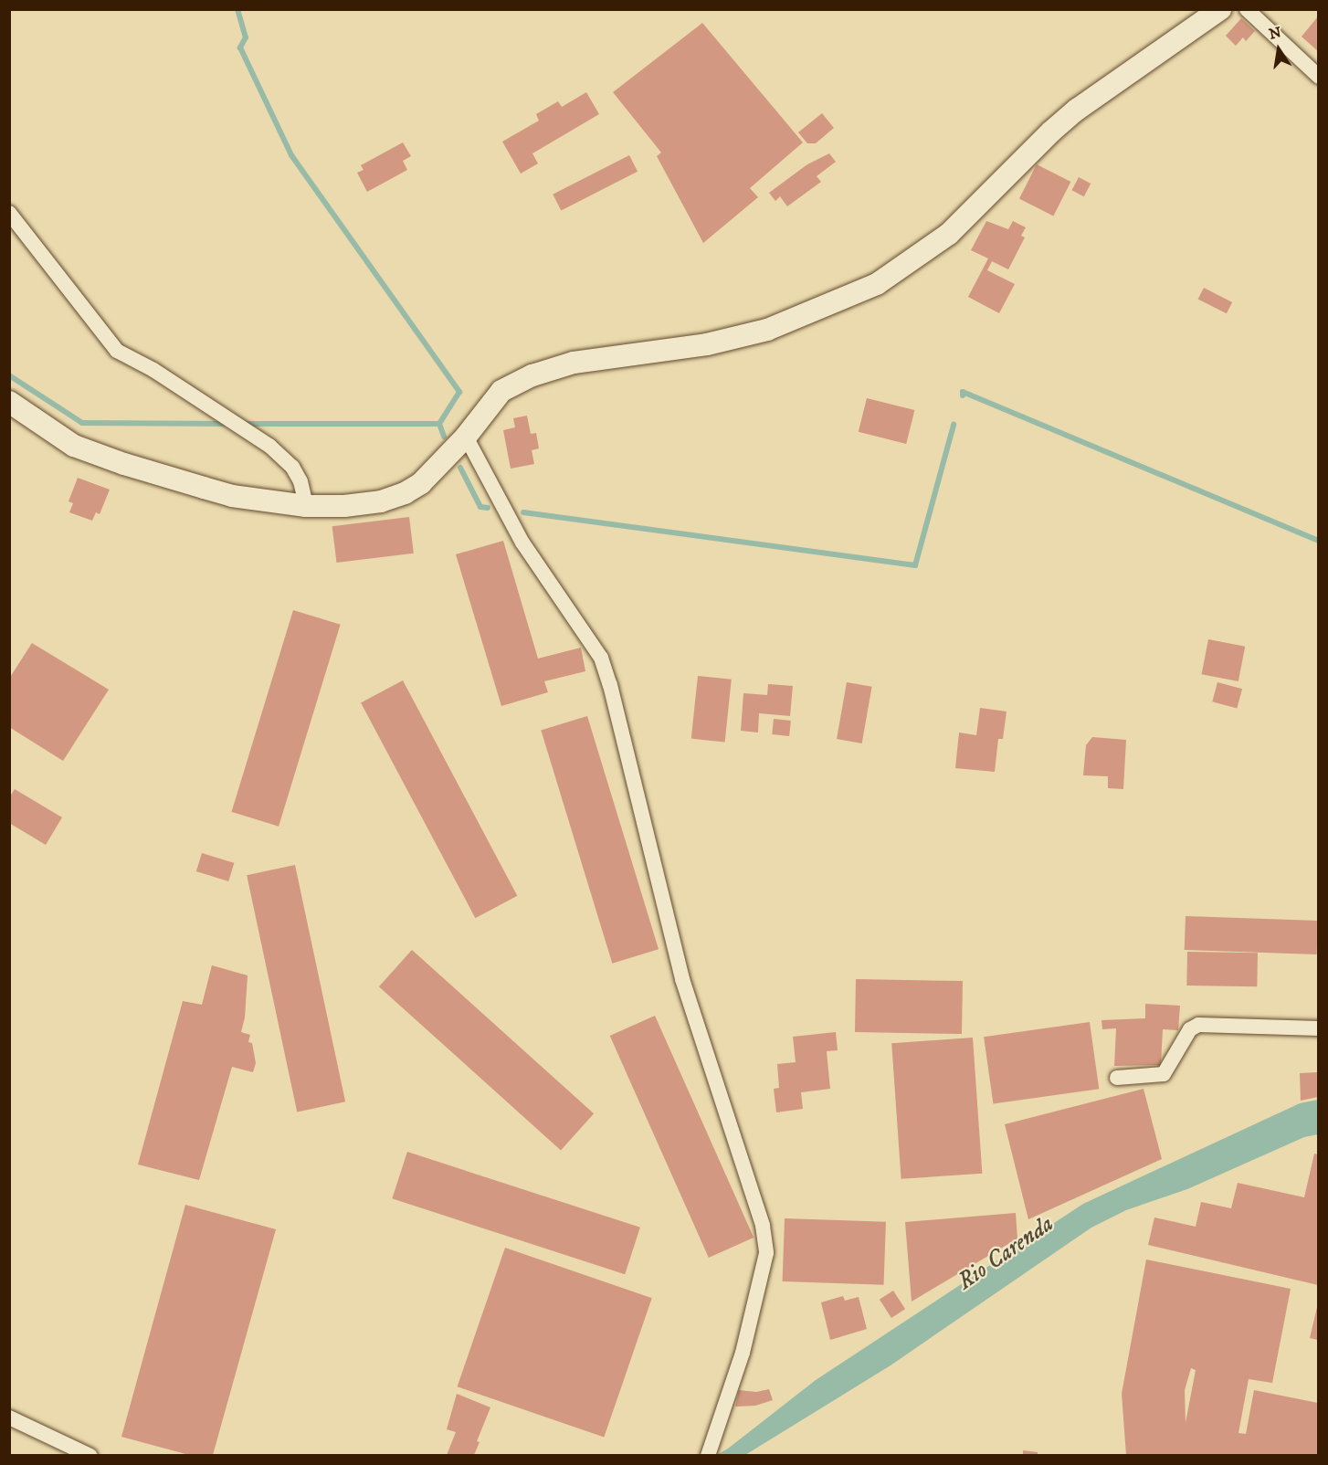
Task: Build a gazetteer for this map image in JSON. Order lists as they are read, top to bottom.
{
  "water": ["Rio Carenda"],
  "north": "top"
}
